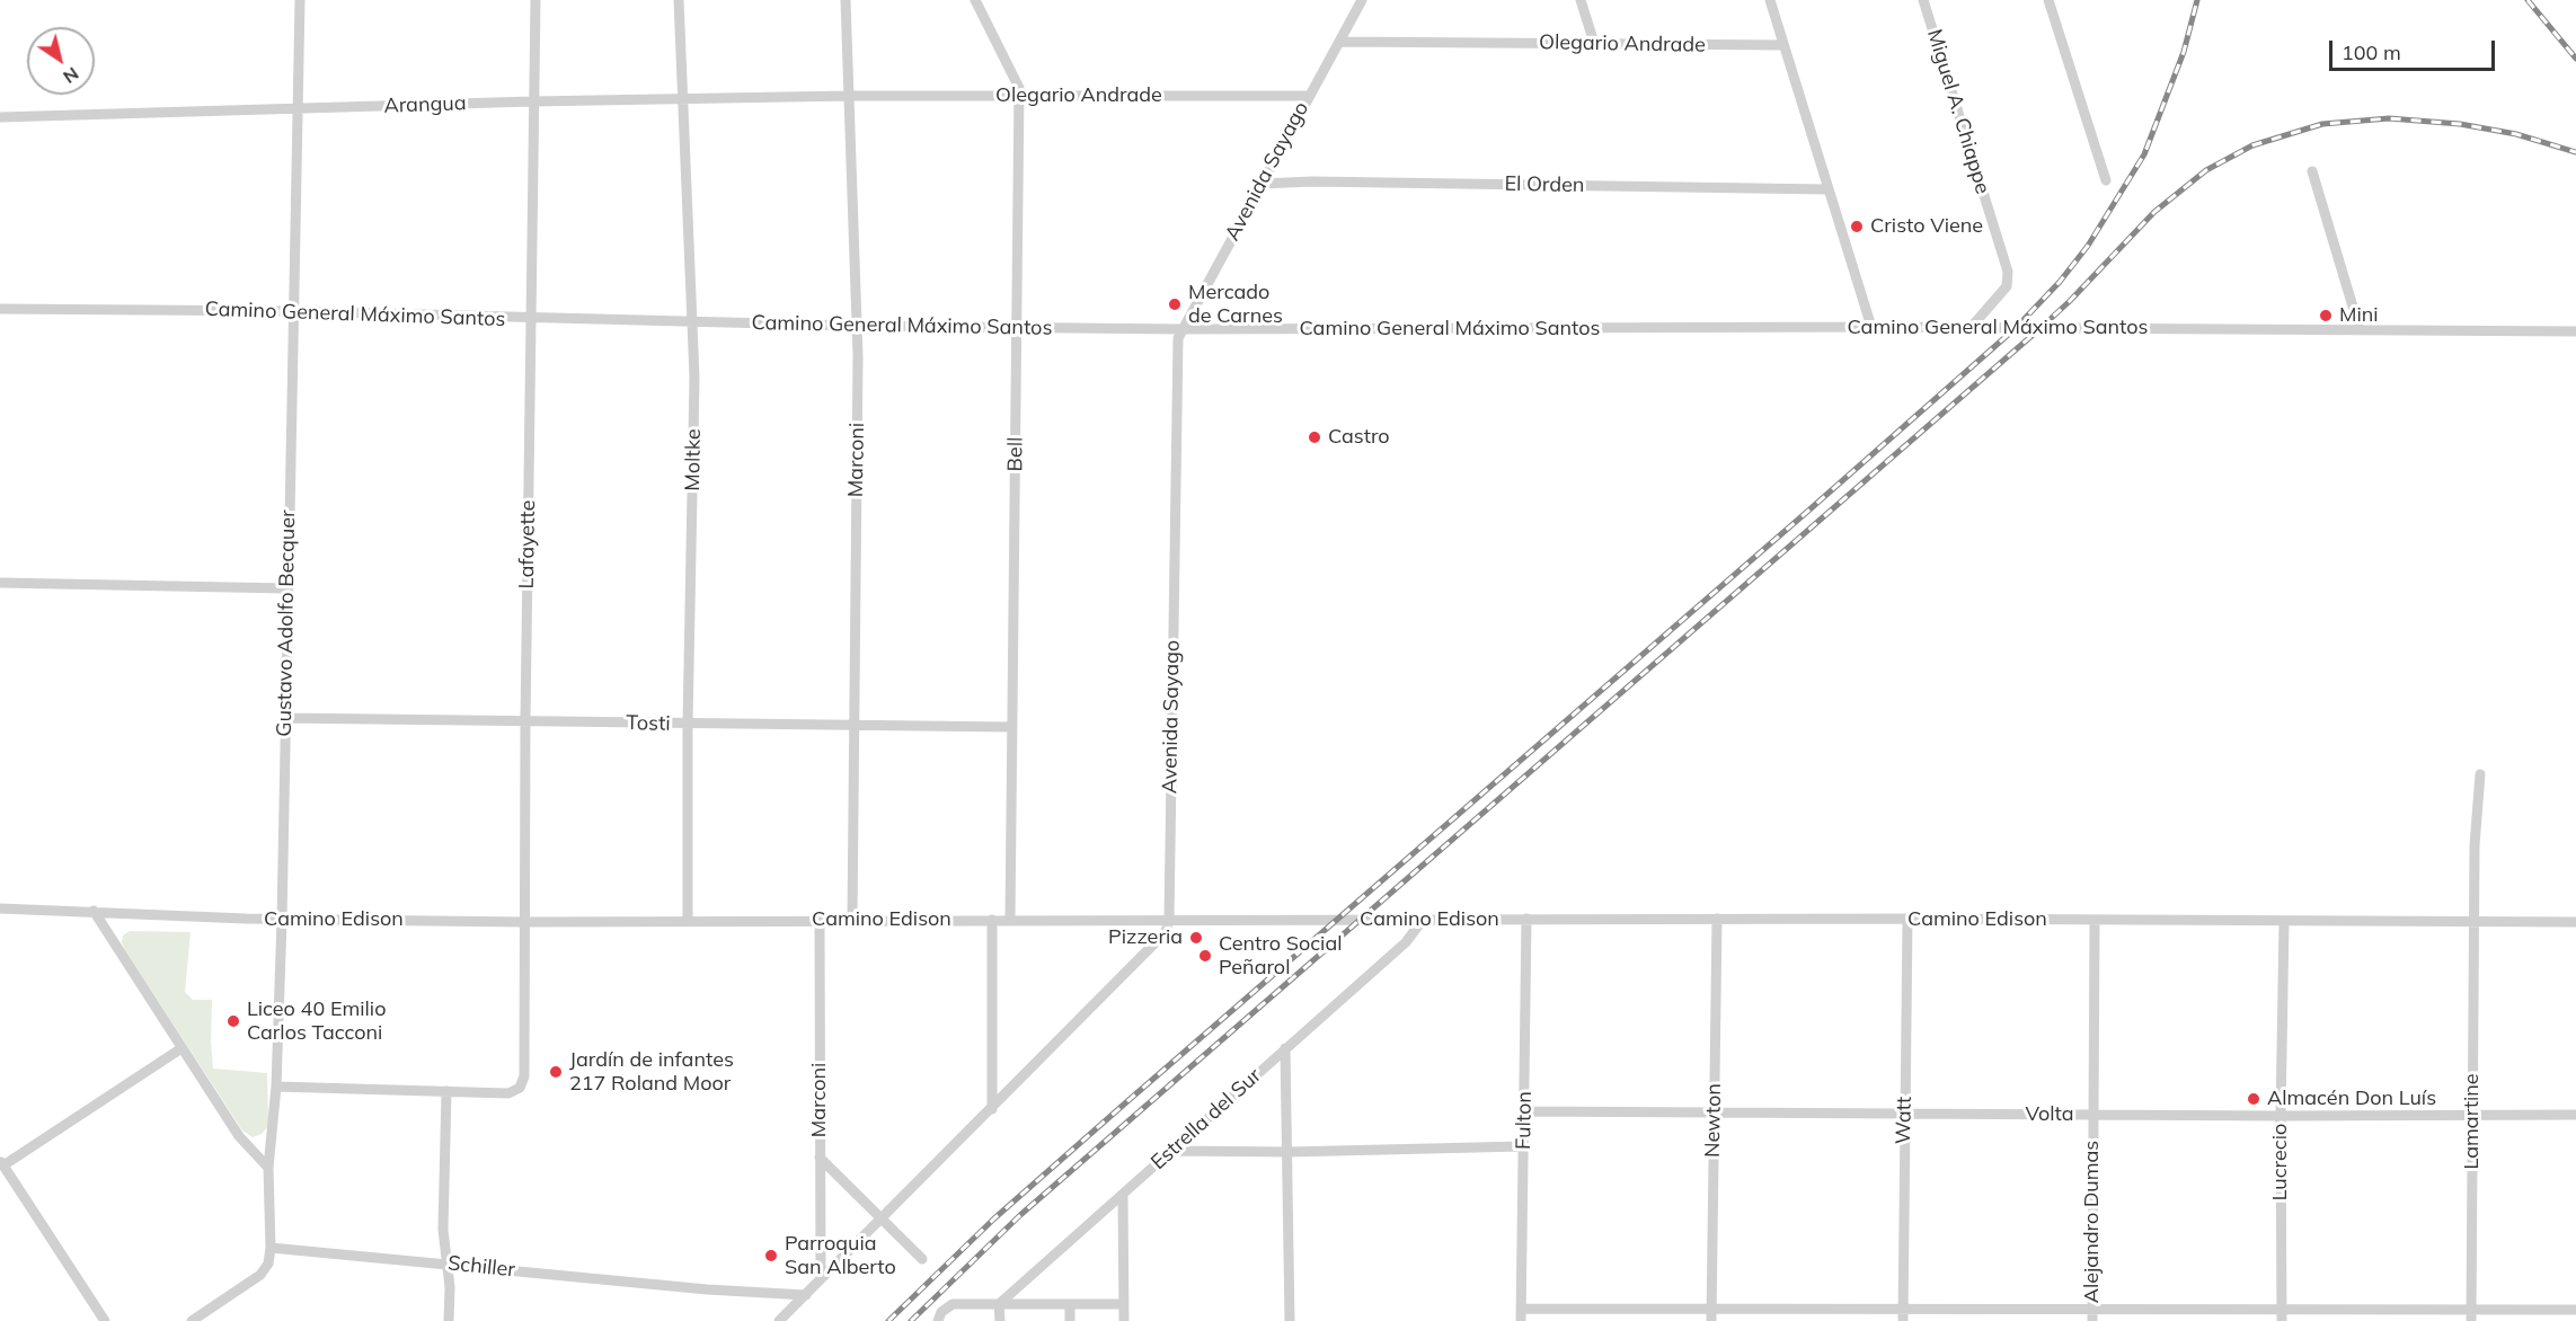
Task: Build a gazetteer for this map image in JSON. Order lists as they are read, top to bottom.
{
  "streets": {
    "street": [
      "Olegario Andrade",
      "Arangua",
      "Miguel A. Chiappe",
      "Avenida Sayago",
      "El Orden",
      "Camino General Máximo Santos",
      "Bell",
      "Moltke",
      "Marconi",
      "Lafayette",
      "Gustavo Adolfo Becquer",
      "Tosti",
      "Camino Edison",
      "Volta",
      "Estrella del Sur",
      "Fulton",
      "Newton",
      "Watt",
      "Lamartine",
      "Lucrecio",
      "Alejandro Dumas",
      "Schiller"
    ]
  },
  "crossings": [
    ["Olegario Andrade", "Arangua"],
    ["Olegario Andrade", "Avenida Sayago"],
    ["Olegario Andrade", "Bell"],
    ["Olegario Andrade", "Marconi"],
    ["Arangua", "Moltke"],
    ["Arangua", "Marconi"],
    ["Arangua", "Lafayette"],
    ["Arangua", "Gustavo Adolfo Becquer"],
    ["Miguel A. Chiappe", "Camino General Máximo Santos"],
    ["Avenida Sayago", "El Orden"],
    ["Avenida Sayago", "Camino General Máximo Santos"],
    ["Avenida Sayago", "Camino Edison"],
    ["Camino General Máximo Santos", "Bell"],
    ["Camino General Máximo Santos", "Moltke"],
    ["Camino General Máximo Santos", "Marconi"],
    ["Camino General Máximo Santos", "Lafayette"],
    ["Camino General Máximo Santos", "Gustavo Adolfo Becquer"],
    ["Bell", "Tosti"],
    ["Bell", "Camino Edison"],
    ["Moltke", "Tosti"],
    ["Moltke", "Camino Edison"],
    ["Marconi", "Tosti"],
    ["Marconi", "Camino Edison"],
    ["Lafayette", "Tosti"],
    ["Lafayette", "Camino Edison"],
    ["Gustavo Adolfo Becquer", "Tosti"],
    ["Gustavo Adolfo Becquer", "Camino Edison"],
    ["Gustavo Adolfo Becquer", "Schiller"],
    ["Camino Edison", "Estrella del Sur"],
    ["Camino Edison", "Fulton"],
    ["Camino Edison", "Newton"],
    ["Camino Edison", "Watt"],
    ["Camino Edison", "Lamartine"],
    ["Camino Edison", "Lucrecio"],
    ["Camino Edison", "Alejandro Dumas"],
    ["Volta", "Fulton"],
    ["Volta", "Newton"],
    ["Volta", "Watt"],
    ["Volta", "Lamartine"],
    ["Volta", "Lucrecio"],
    ["Volta", "Alejandro Dumas"]
  ],
  "places": [
    "Cristo Viene",
    "Mercado de Carnes",
    "Mini",
    "Castro",
    "Pizzeria",
    "Centro Social Peñarol",
    "Liceo 40 Emilio Carlos Tacconi",
    "Jardín de infantes 217 Roland Moor",
    "Almacén Don Luís",
    "Parroquia San Alberto"
  ],
  "scale_bar": "100 m",
  "north": "bottom right"
}
